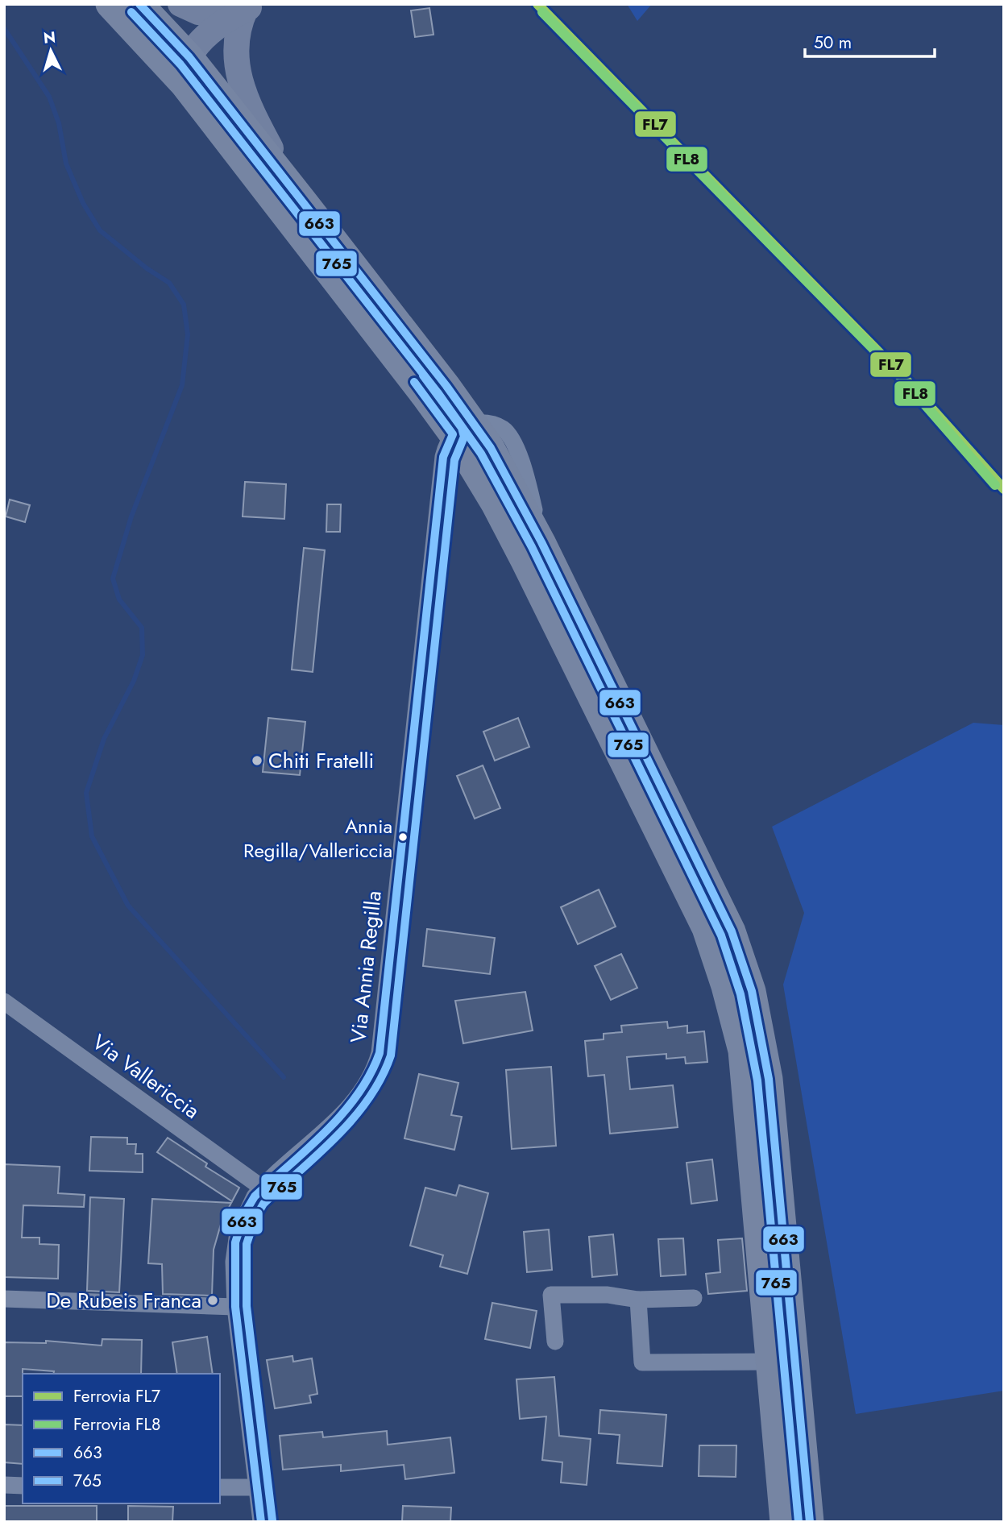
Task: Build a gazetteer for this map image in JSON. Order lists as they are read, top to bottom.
{
  "streets": {
    "street": ["Via Annia Regilla", "Via Vallericcia"]
  },
  "crossings": [
    ["Via Annia Regilla", "Via Vallericcia"]
  ],
  "places": ["Chiti Fratelli", "Annia Regilla/Vallericcia", "De Rubeis Franca"],
  "lines": [
    "rail line FL7",
    "transit line 663",
    "rail line FL8",
    "transit line 765"
  ],
  "legend": [
    "Ferrovia FL7",
    "Ferrovia FL8",
    "663",
    "765"
  ],
  "scale_bar": "50 m",
  "north": "top"
}
